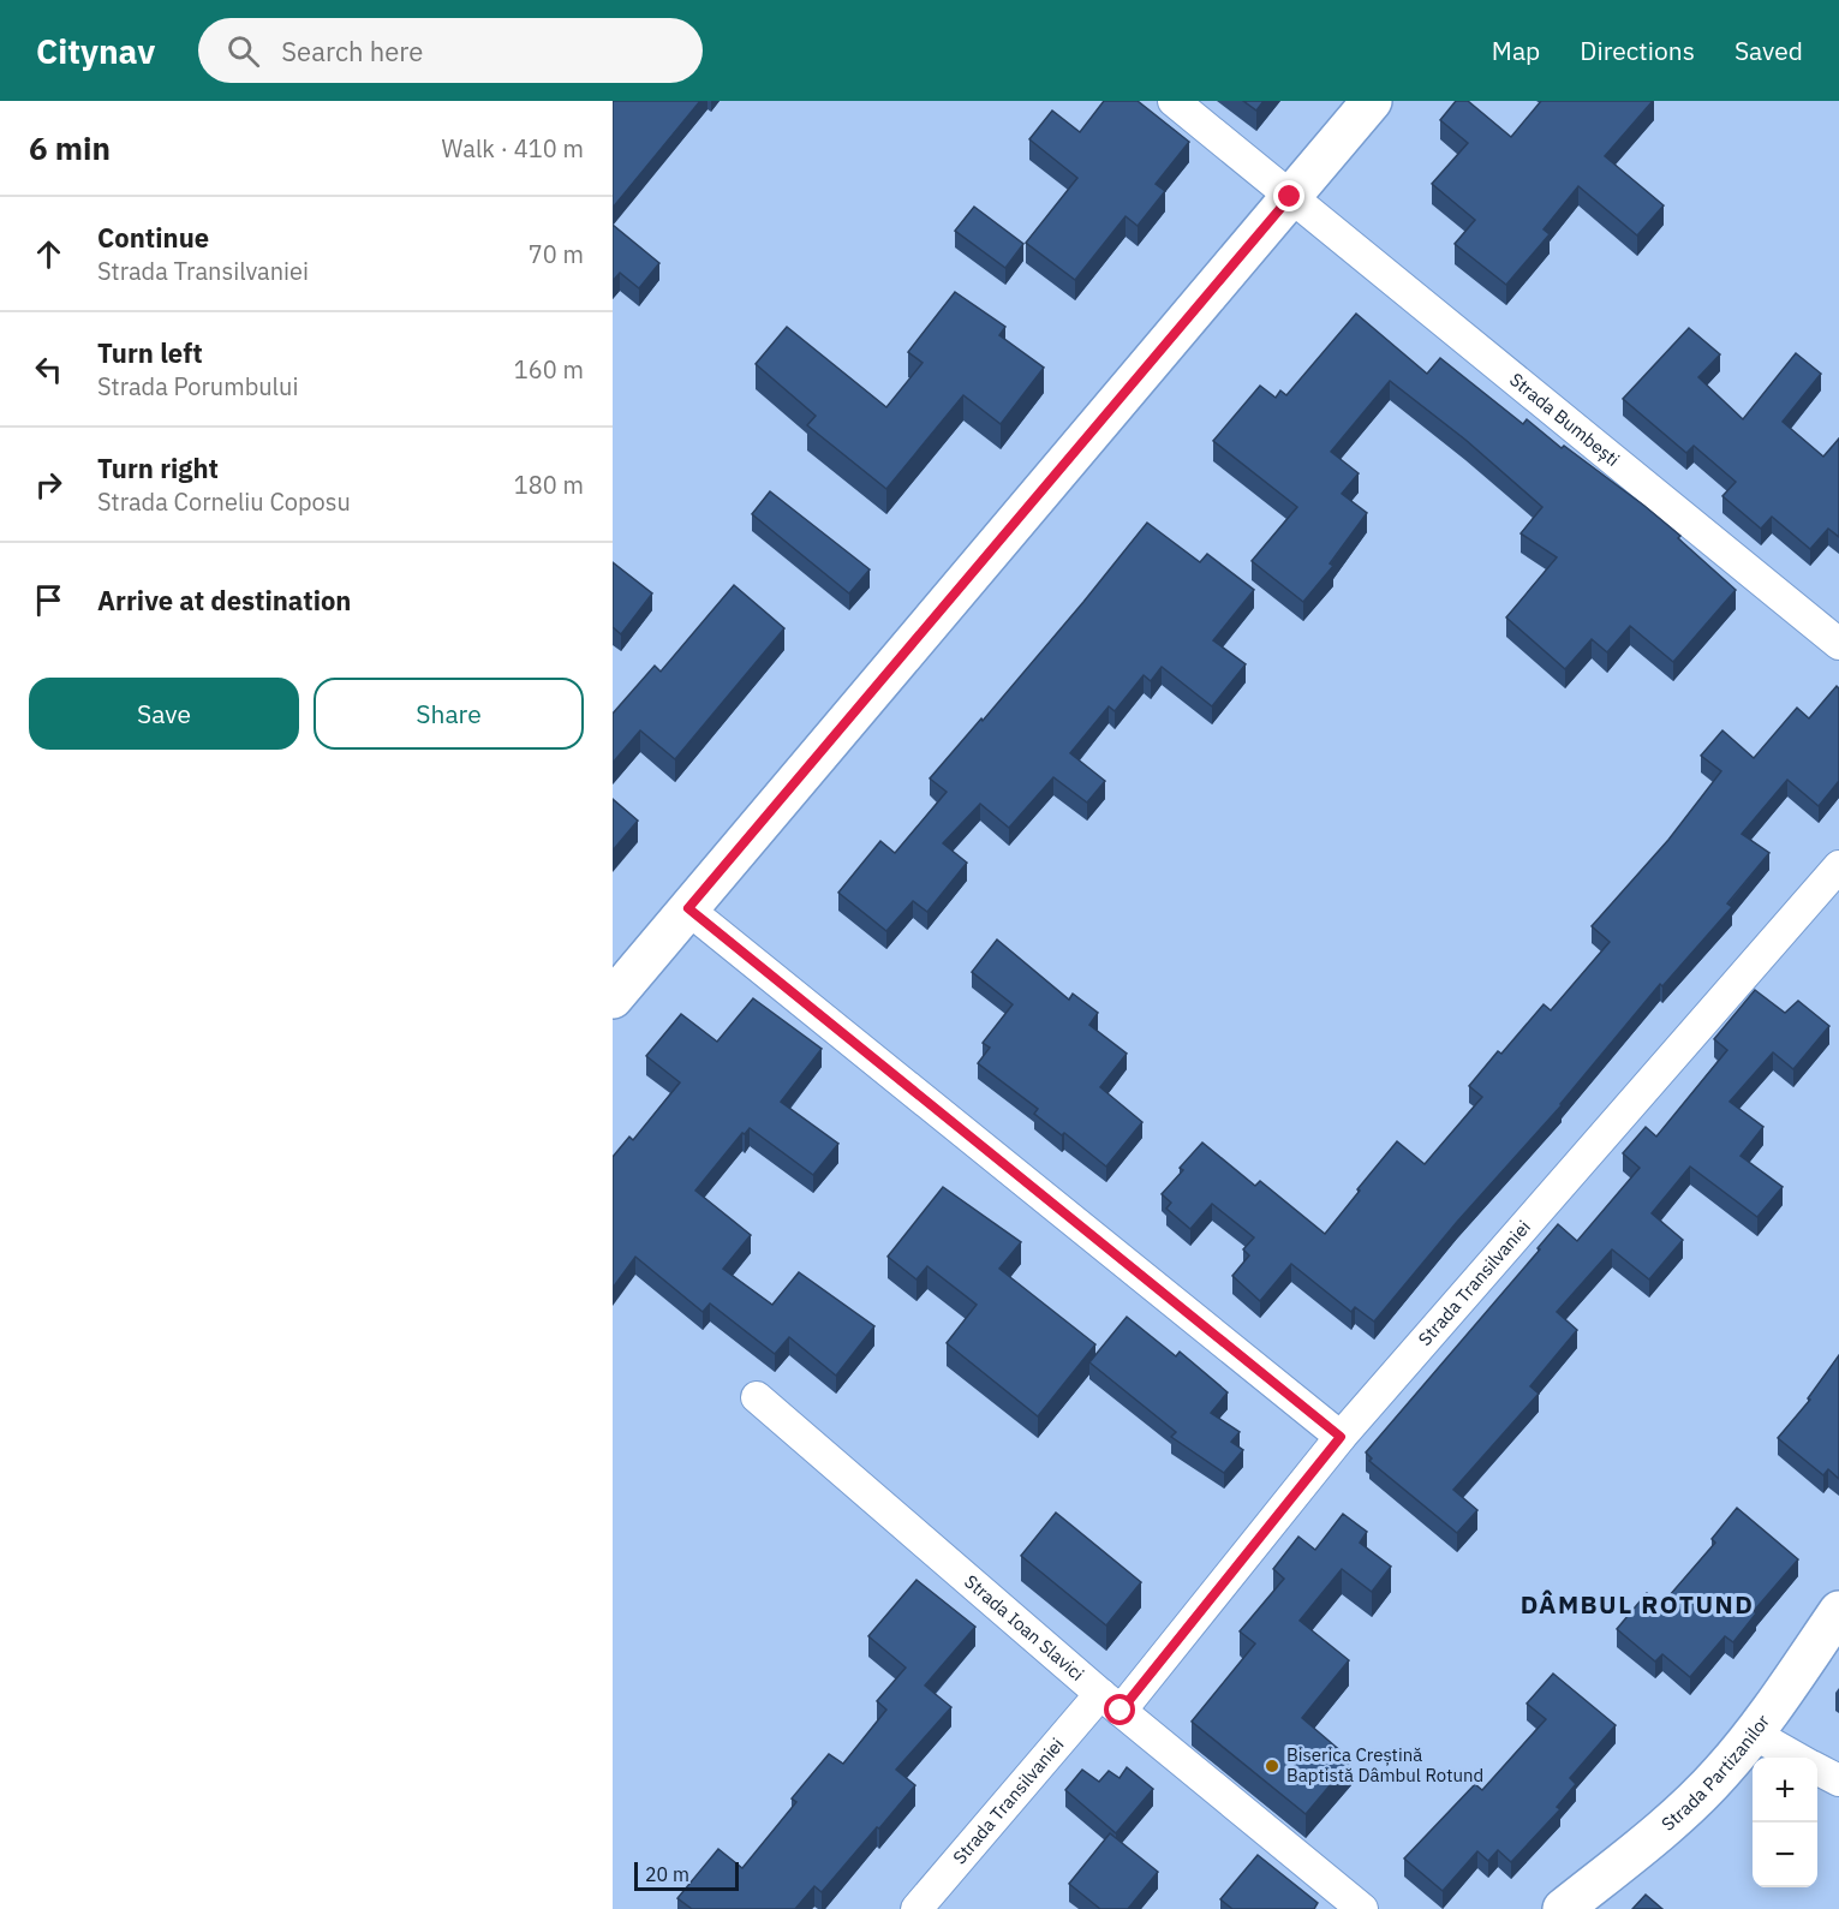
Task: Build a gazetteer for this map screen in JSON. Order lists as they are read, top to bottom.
{
  "streets": {
    "main road": ["Strada Partizanilor"],
    "street": ["Strada Bumbești", "Strada Transilvaniei", "Strada Ioan Slavici"]
  },
  "crossings": [
    ["Strada Transilvaniei", "Strada Ioan Slavici"]
  ],
  "districts": ["DÂMBUL ROTUND"],
  "places": ["Biserica Creștină Baptistă Dâmbul Rotund"],
  "scale_bar": "20 m",
  "page": {
    "header": "Citynav",
    "search": "Search here",
    "nav": ["Map", "Directions", "Saved"],
    "heading": ["6 min", "Walk · 410 m"],
    "list": [
      ["Continue", "Strada Transilvaniei", "70 m"],
      ["Turn left", "Strada Porumbului", "160 m"],
      ["Turn right", "Strada Corneliu Coposu", "180 m"],
      "Arrive at destination"
    ],
    "buttons": ["Save", "Share"],
    "map_buttons": ["+", "−"],
    "scale": "20 m"
  }
}
